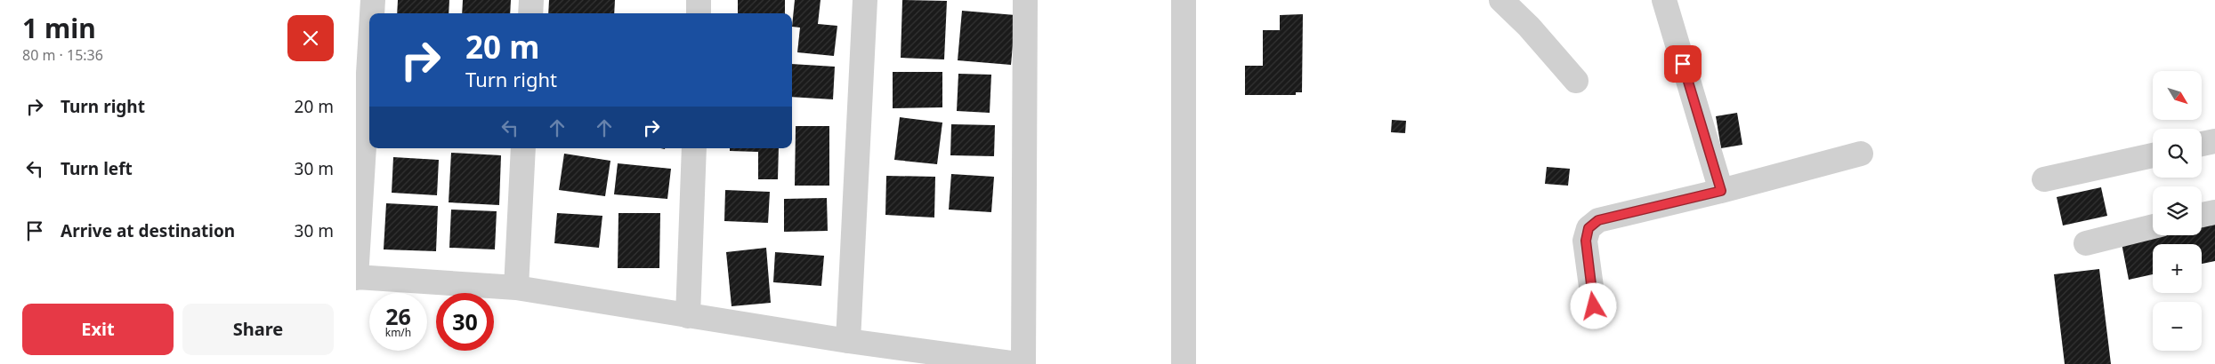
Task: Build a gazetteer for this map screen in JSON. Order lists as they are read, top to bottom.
{
  "north": "bottom right",
  "page": {
    "heading": ["1 min", "80 m · 15:36"],
    "turn": ["20 m", "Turn right"],
    "map_buttons": ["+", "−"],
    "list": [
      {
        "name": "Turn right",
        "value": "20 m"
      },
      {
        "name": "Turn left",
        "value": "30 m"
      },
      {
        "name": "Arrive at destination",
        "value": "30 m"
      }
    ],
    "speed": "26 km/h",
    "limit": "30",
    "buttons": ["Exit", "Share"]
  }
}
